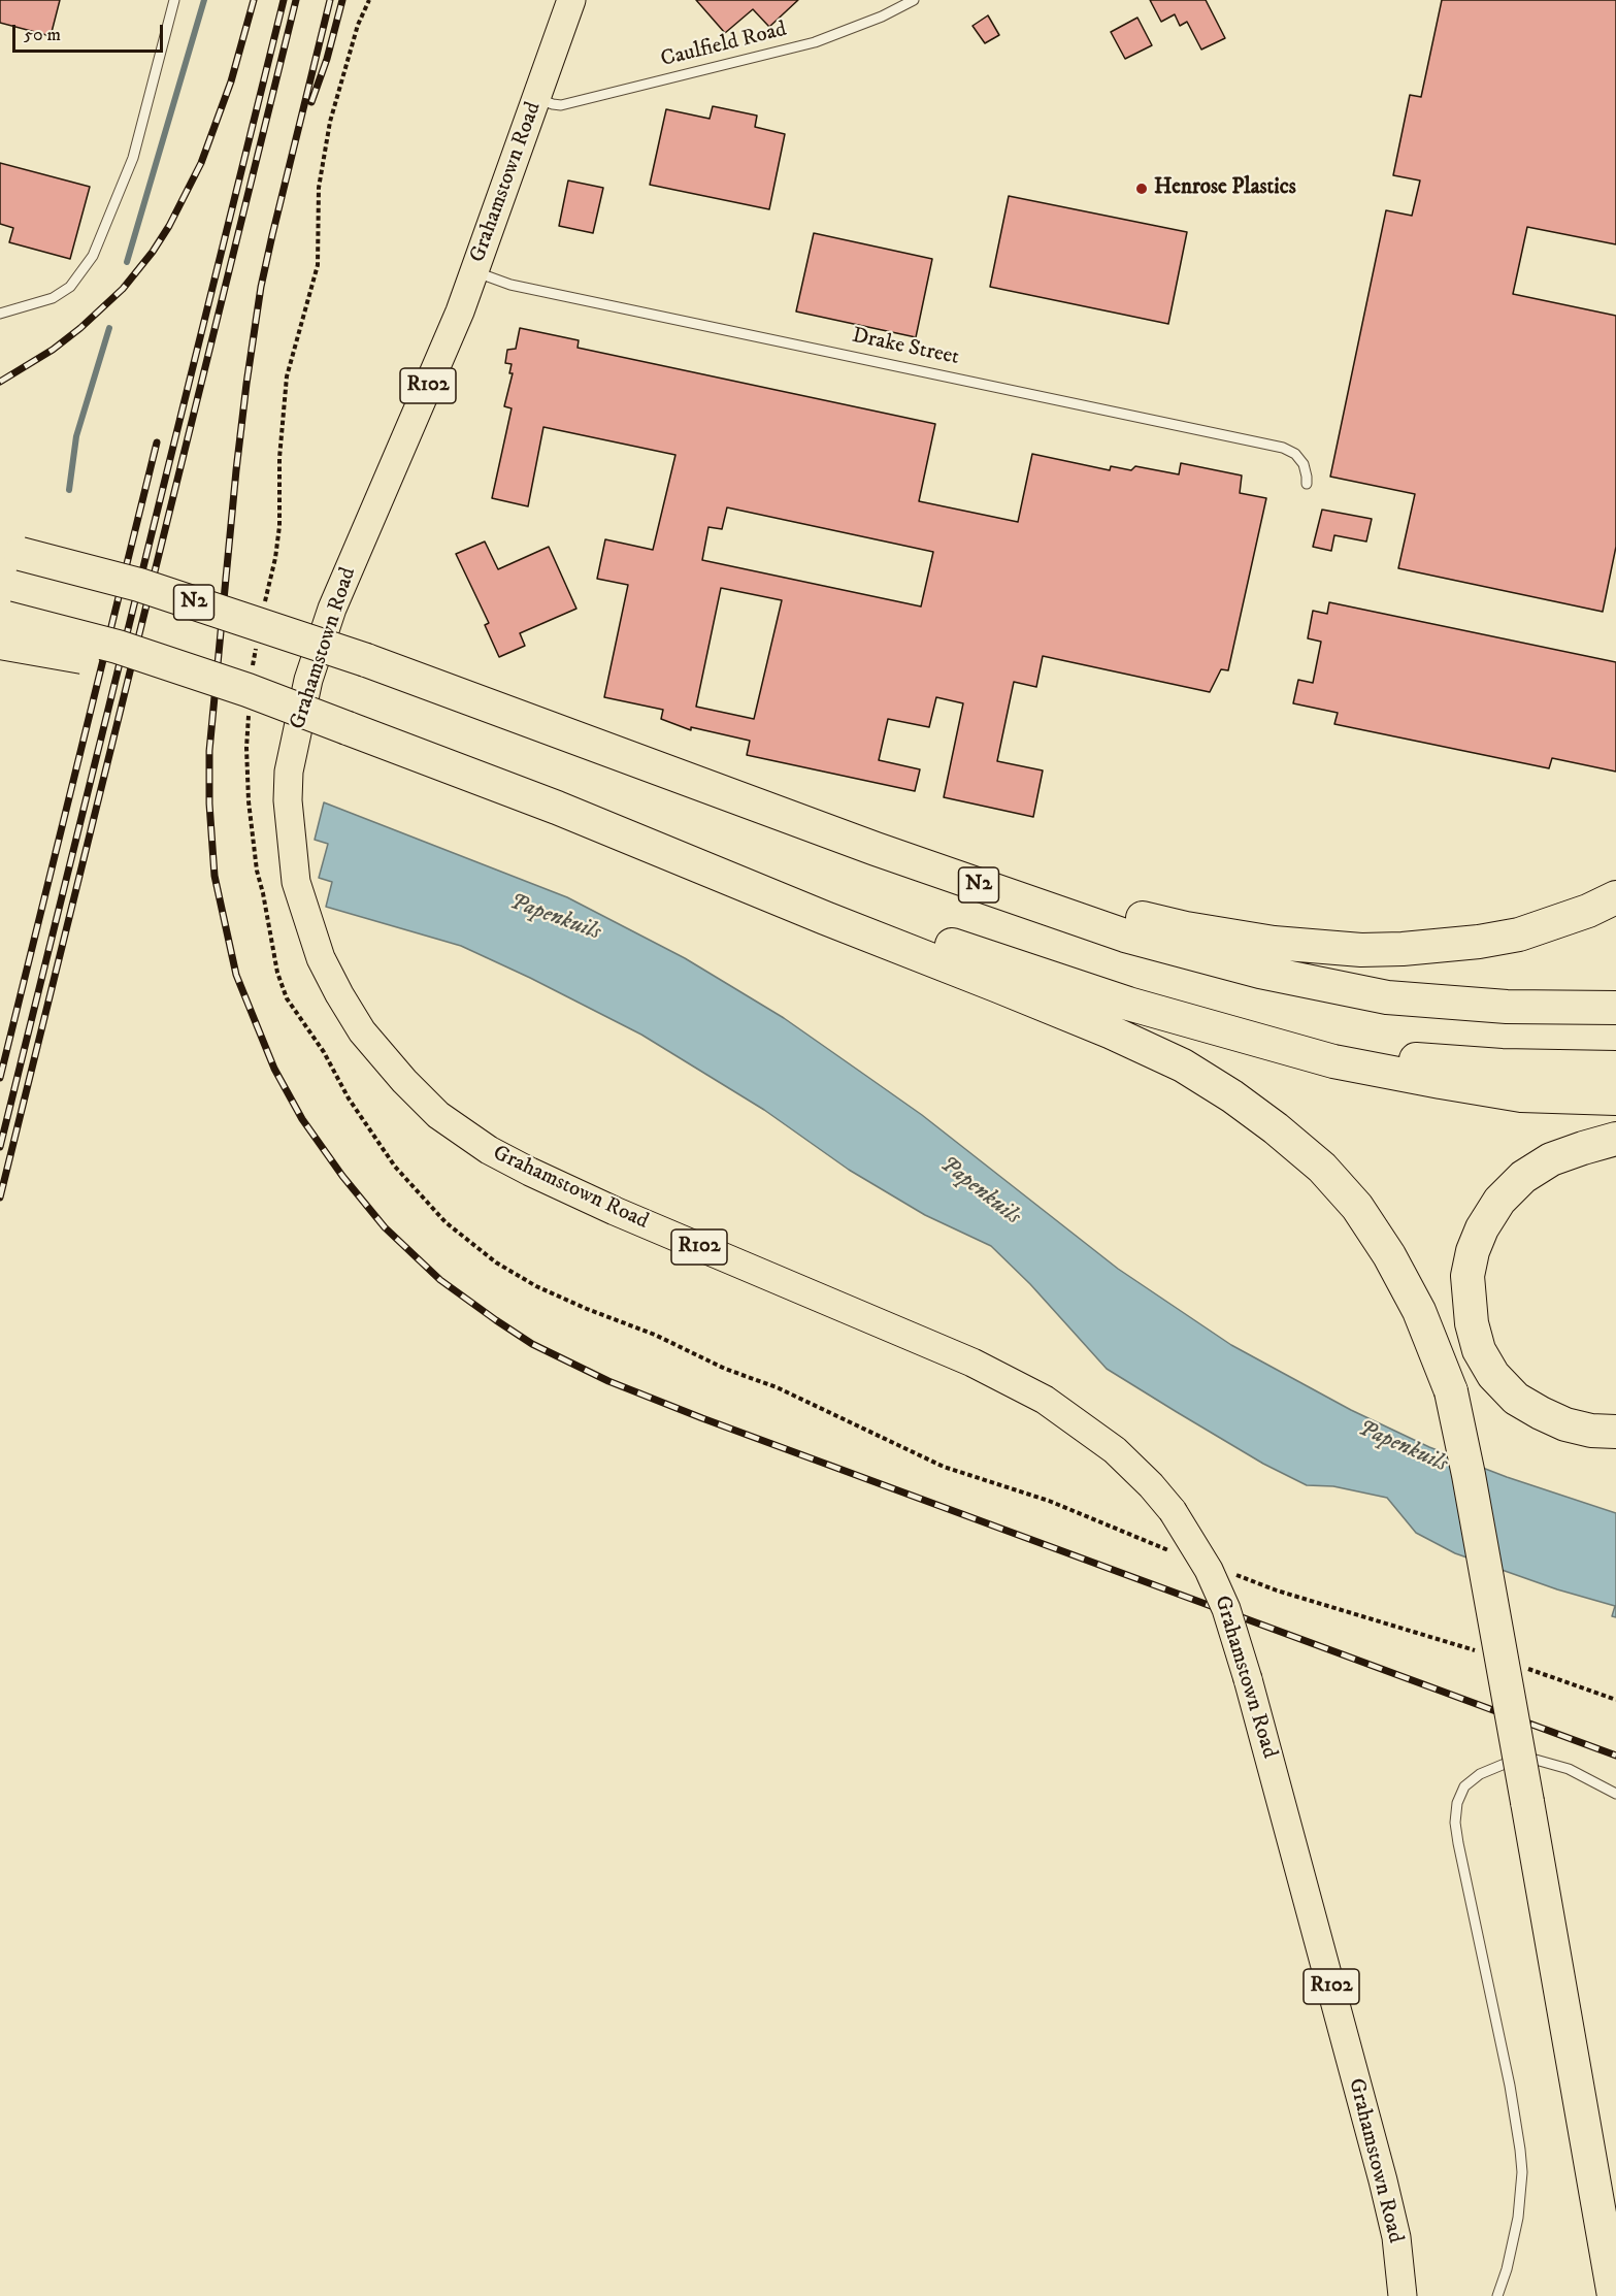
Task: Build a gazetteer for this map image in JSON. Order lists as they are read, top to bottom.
{
  "streets": {
    "highway": ["N2"],
    "main road": ["Grahamstown Road", "R102"],
    "lane": ["Caulfield Road", "Drake Street"]
  },
  "crossings": [
    ["Caulfield Road", "Grahamstown Road"],
    ["Grahamstown Road", "Drake Street"]
  ],
  "water": ["Papenkuils"],
  "places": ["Henrose Plastics"],
  "scale_bar": "50 m"
}
